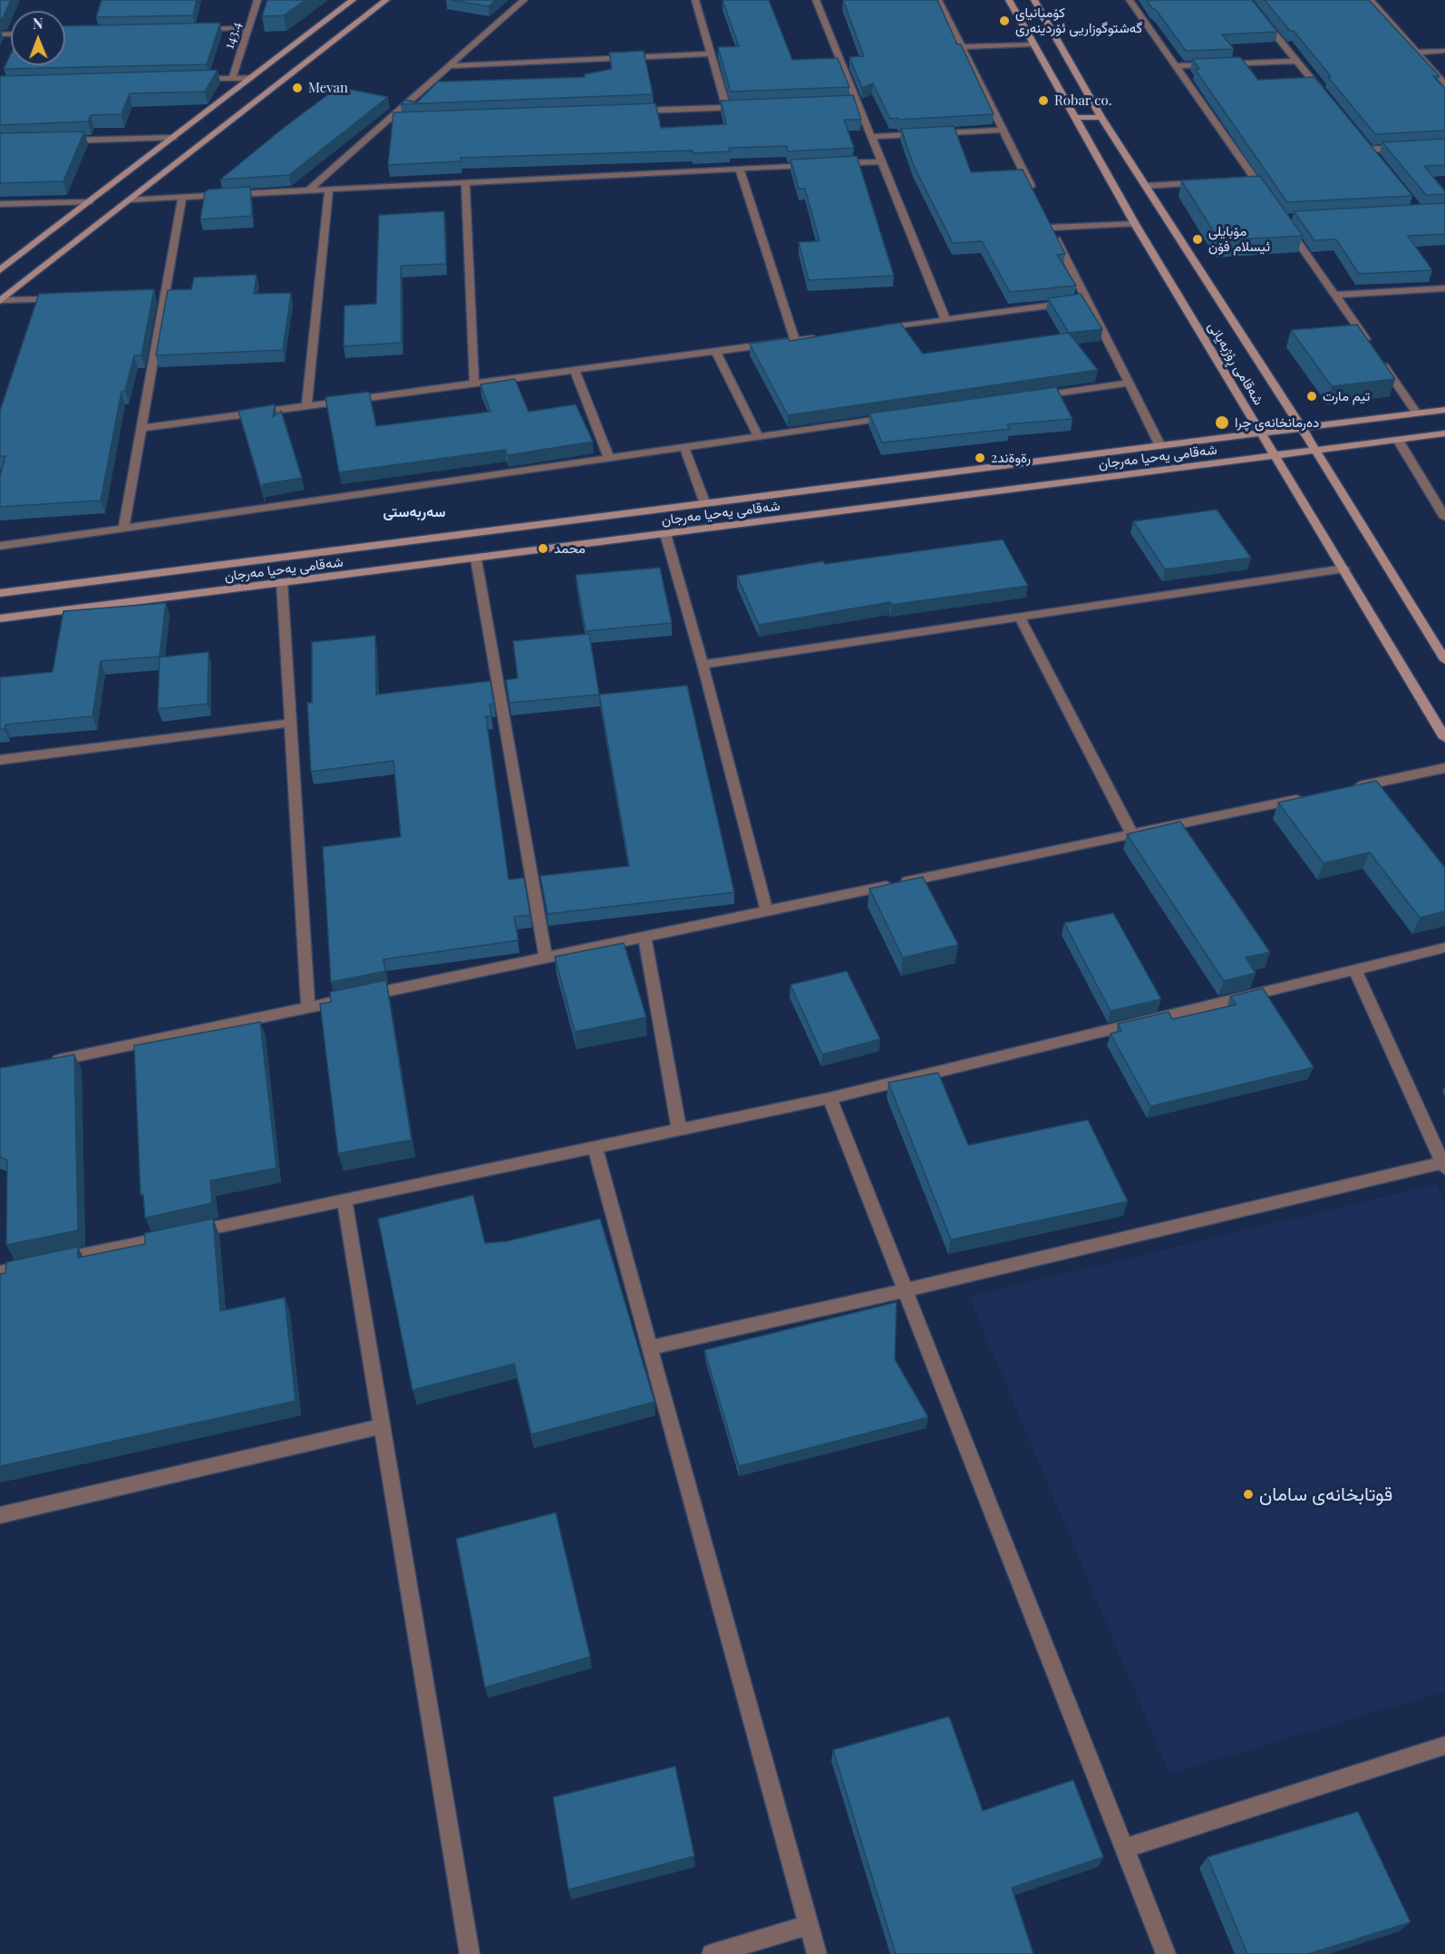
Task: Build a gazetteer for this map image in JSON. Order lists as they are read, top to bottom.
{
  "streets": {
    "street": ["143.4", "شەقامی ڕۆژبەیانی", "شەقامی یەحیا مەرجان"]
  },
  "crossings": [
    ["شەقامی ڕۆژبەیانی", "شەقامی یەحیا مەرجان"]
  ],
  "districts": ["سه‌ربه‌ستی"],
  "places": [
    "کۆمپانیای گەشتوگوزاریی ئۆردینەری",
    "Mevan",
    "Robar co.",
    "مۆبایلی ئیسلام فۆن",
    "تیم مارت",
    "دەرمانخانەی چرا",
    "رةوةند2",
    "محمد",
    "قوتابخانەی سامان"
  ],
  "north": "top"
}
